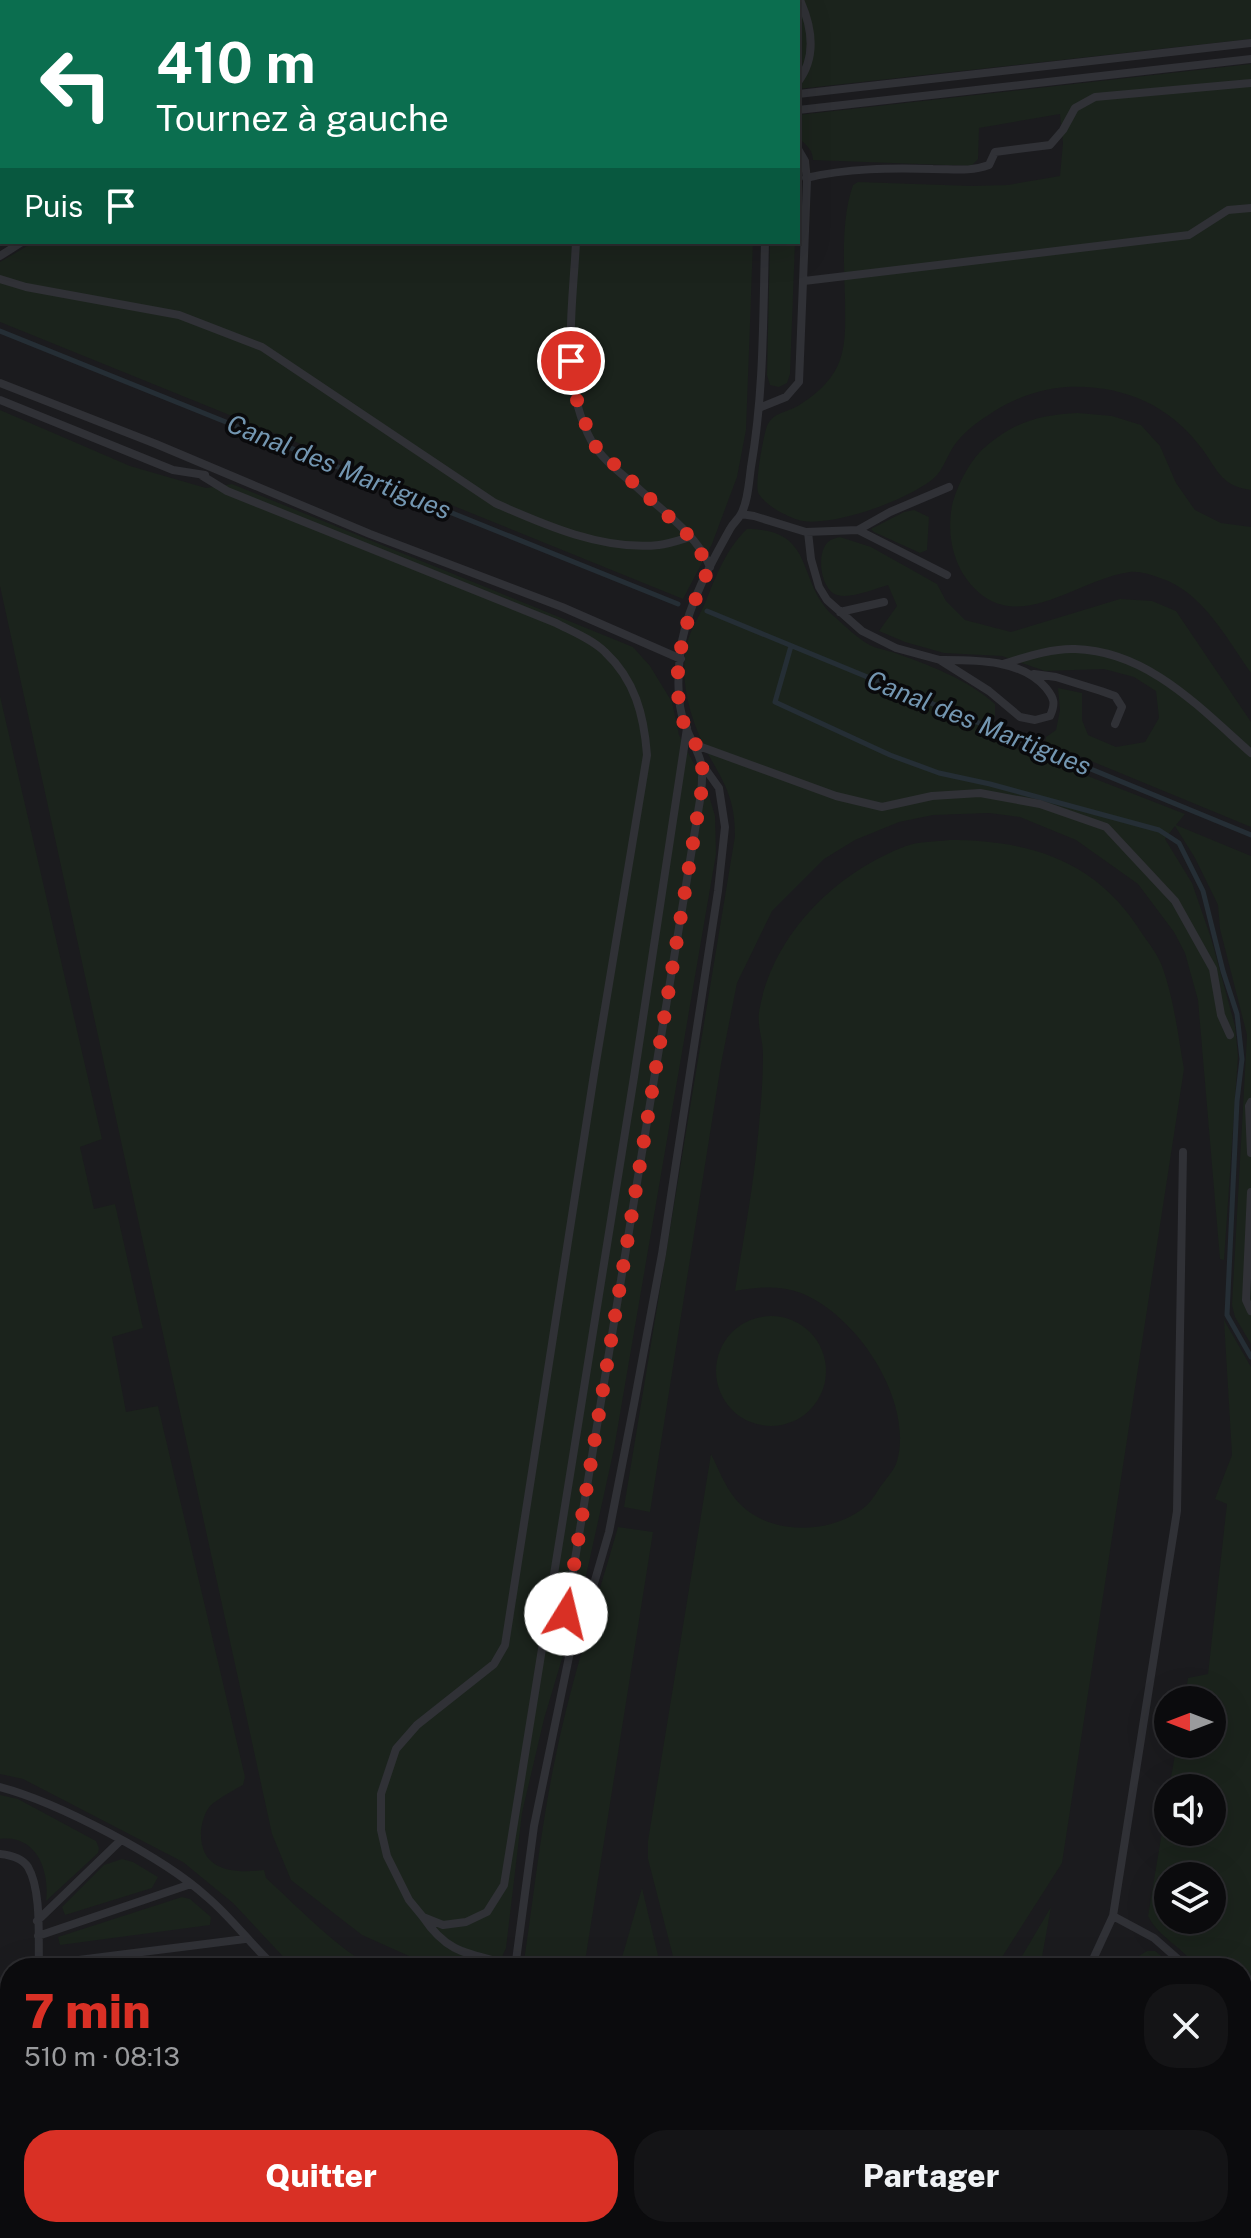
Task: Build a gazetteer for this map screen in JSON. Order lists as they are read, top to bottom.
{
  "water": ["Canal des Martigues"],
  "north": "left",
  "page": {
    "turn": ["410 m", "Tournez à gauche"],
    "then": "Puis",
    "heading": ["7 min", "510 m · 08:13"],
    "buttons": ["Quitter", "Partager"]
  }
}
